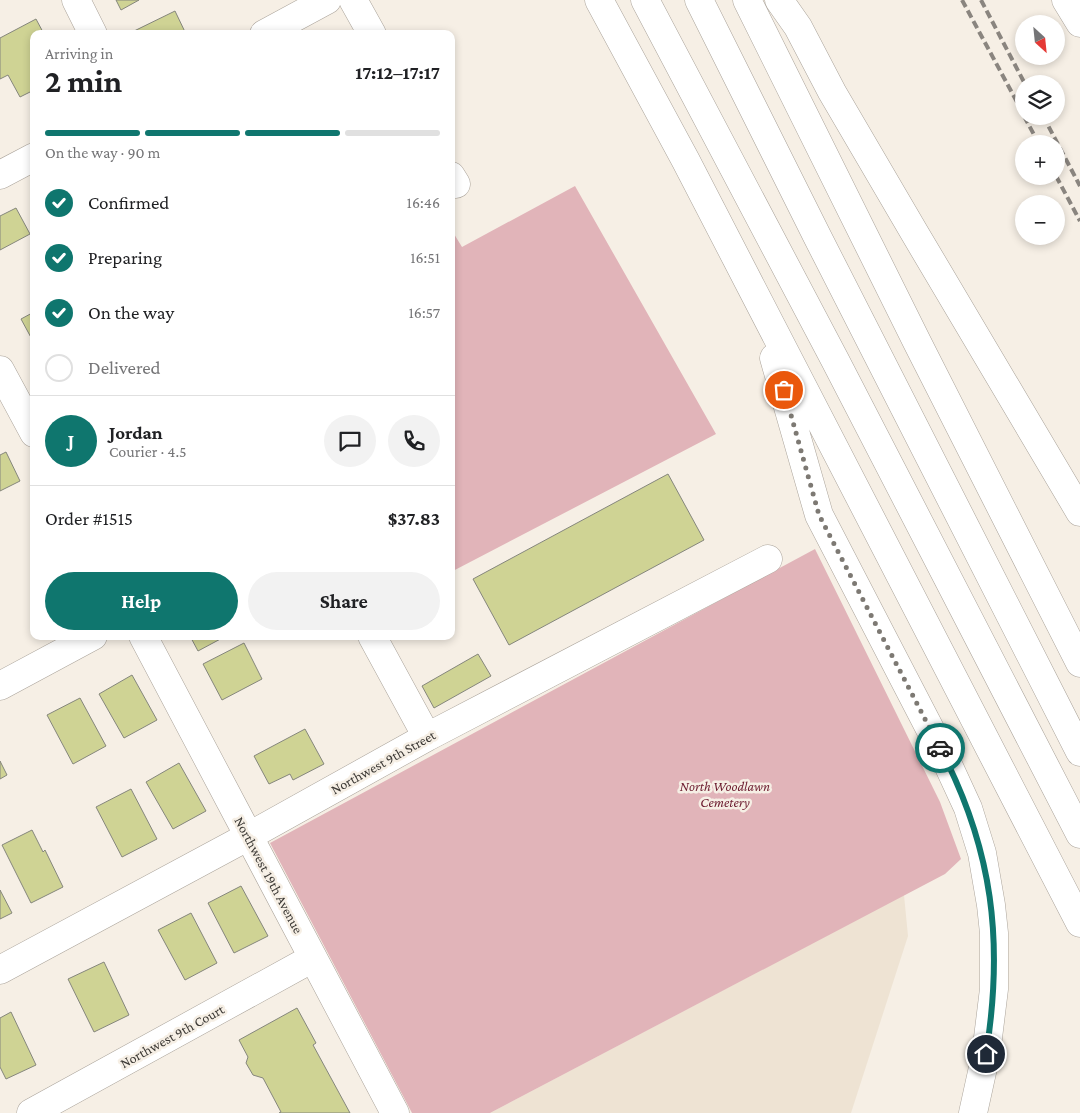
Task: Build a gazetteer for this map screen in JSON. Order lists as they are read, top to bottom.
{
  "streets": {
    "main road": ["Northwest 9th Street", "Northwest 19th Avenue", "Northwest 9th Court"]
  },
  "crossings": [
    ["Northwest 9th Street", "Northwest 19th Avenue"],
    ["Northwest 19th Avenue", "Northwest 9th Court"]
  ],
  "parks": ["North Woodlawn Cemetery"],
  "north": "bottom right",
  "page": {
    "map_buttons": ["+", "−"],
    "heading": ["2 min", "Arriving in", "17:12–17:17"],
    "panel": [
      "Jordan",
      "Courier · 4.5",
      "Order #1515",
      "$37.83"
    ],
    "bar": "On the way · 90 m",
    "list": [
      ["Confirmed", "16:46"],
      ["Preparing", "16:51"],
      ["On the way", "16:57"],
      "Delivered"
    ],
    "round": "J",
    "buttons": ["Help", "Share"]
  }
}
